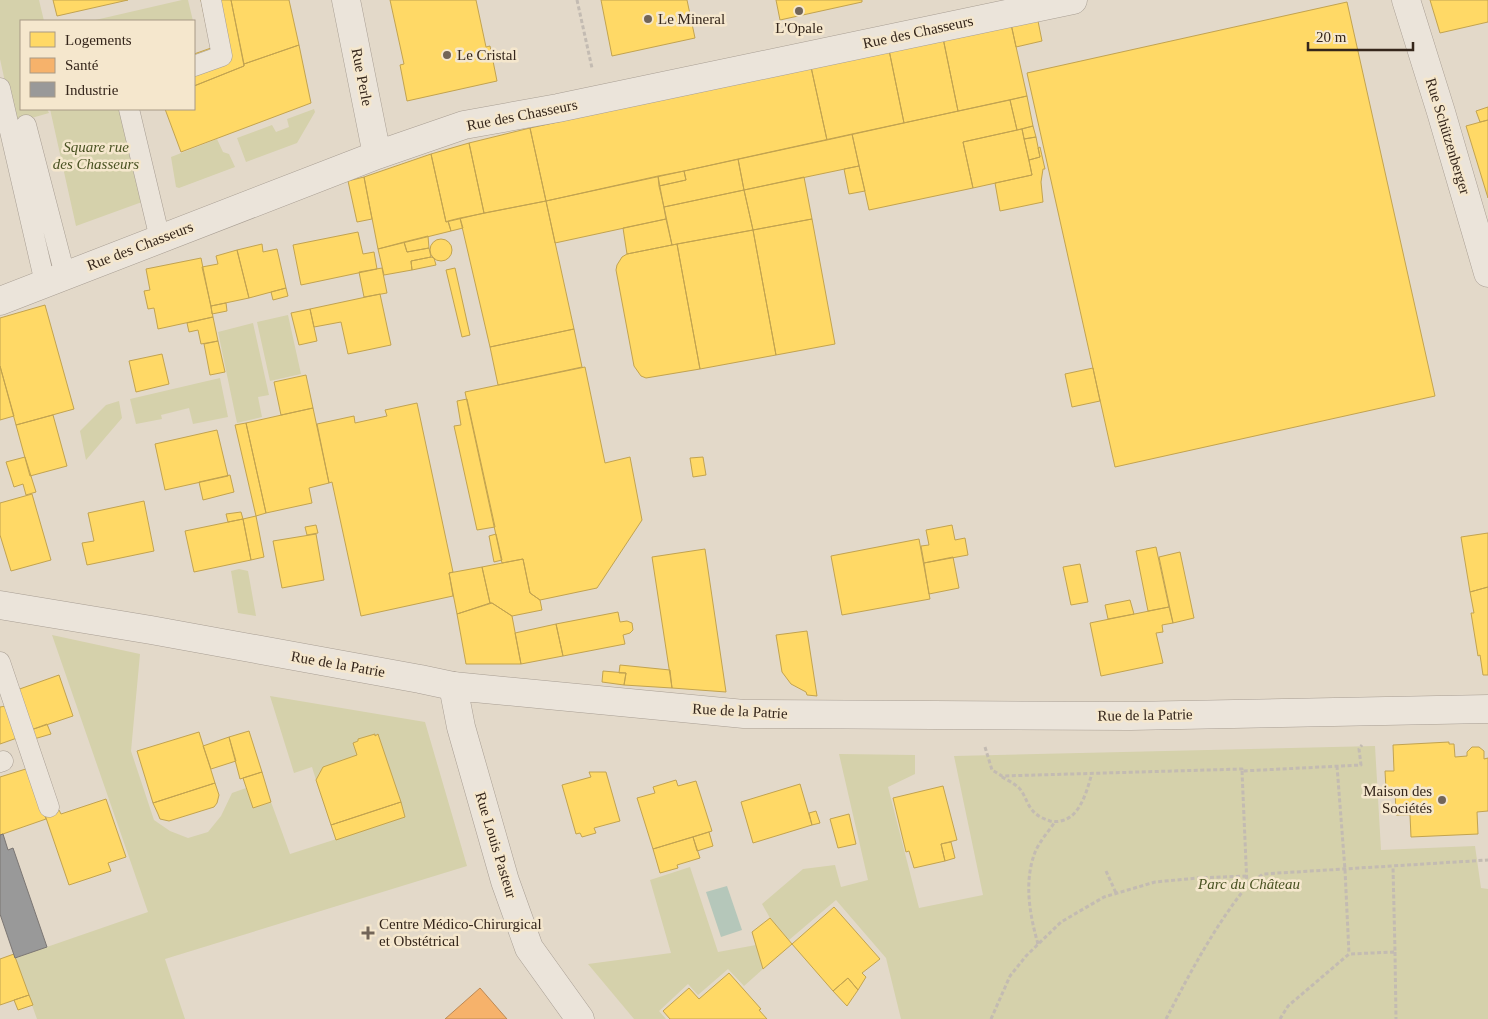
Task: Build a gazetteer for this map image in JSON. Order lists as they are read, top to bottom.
{
  "streets": {
    "street": [
      "Rue des Chasseurs",
      "Rue Perle",
      "Rue Schützenberger",
      "Rue de la Patrie",
      "Rue Louis Pasteur"
    ]
  },
  "crossings": [
    ["Rue des Chasseurs", "Rue Perle"],
    ["Rue de la Patrie", "Rue Louis Pasteur"]
  ],
  "parks": ["Square rue des Chasseurs", "Parc du Château"],
  "places": {
    "other": [
      "L'Opale",
      "Le Mineral",
      "Le Cristal",
      "Maison des Sociétés"
    ],
    "health": ["Centre Médico-Chirurgical et Obstétrical"]
  },
  "legend": ["Logements", "Santé", "Industrie"],
  "scale_bar": "20 m"
}
